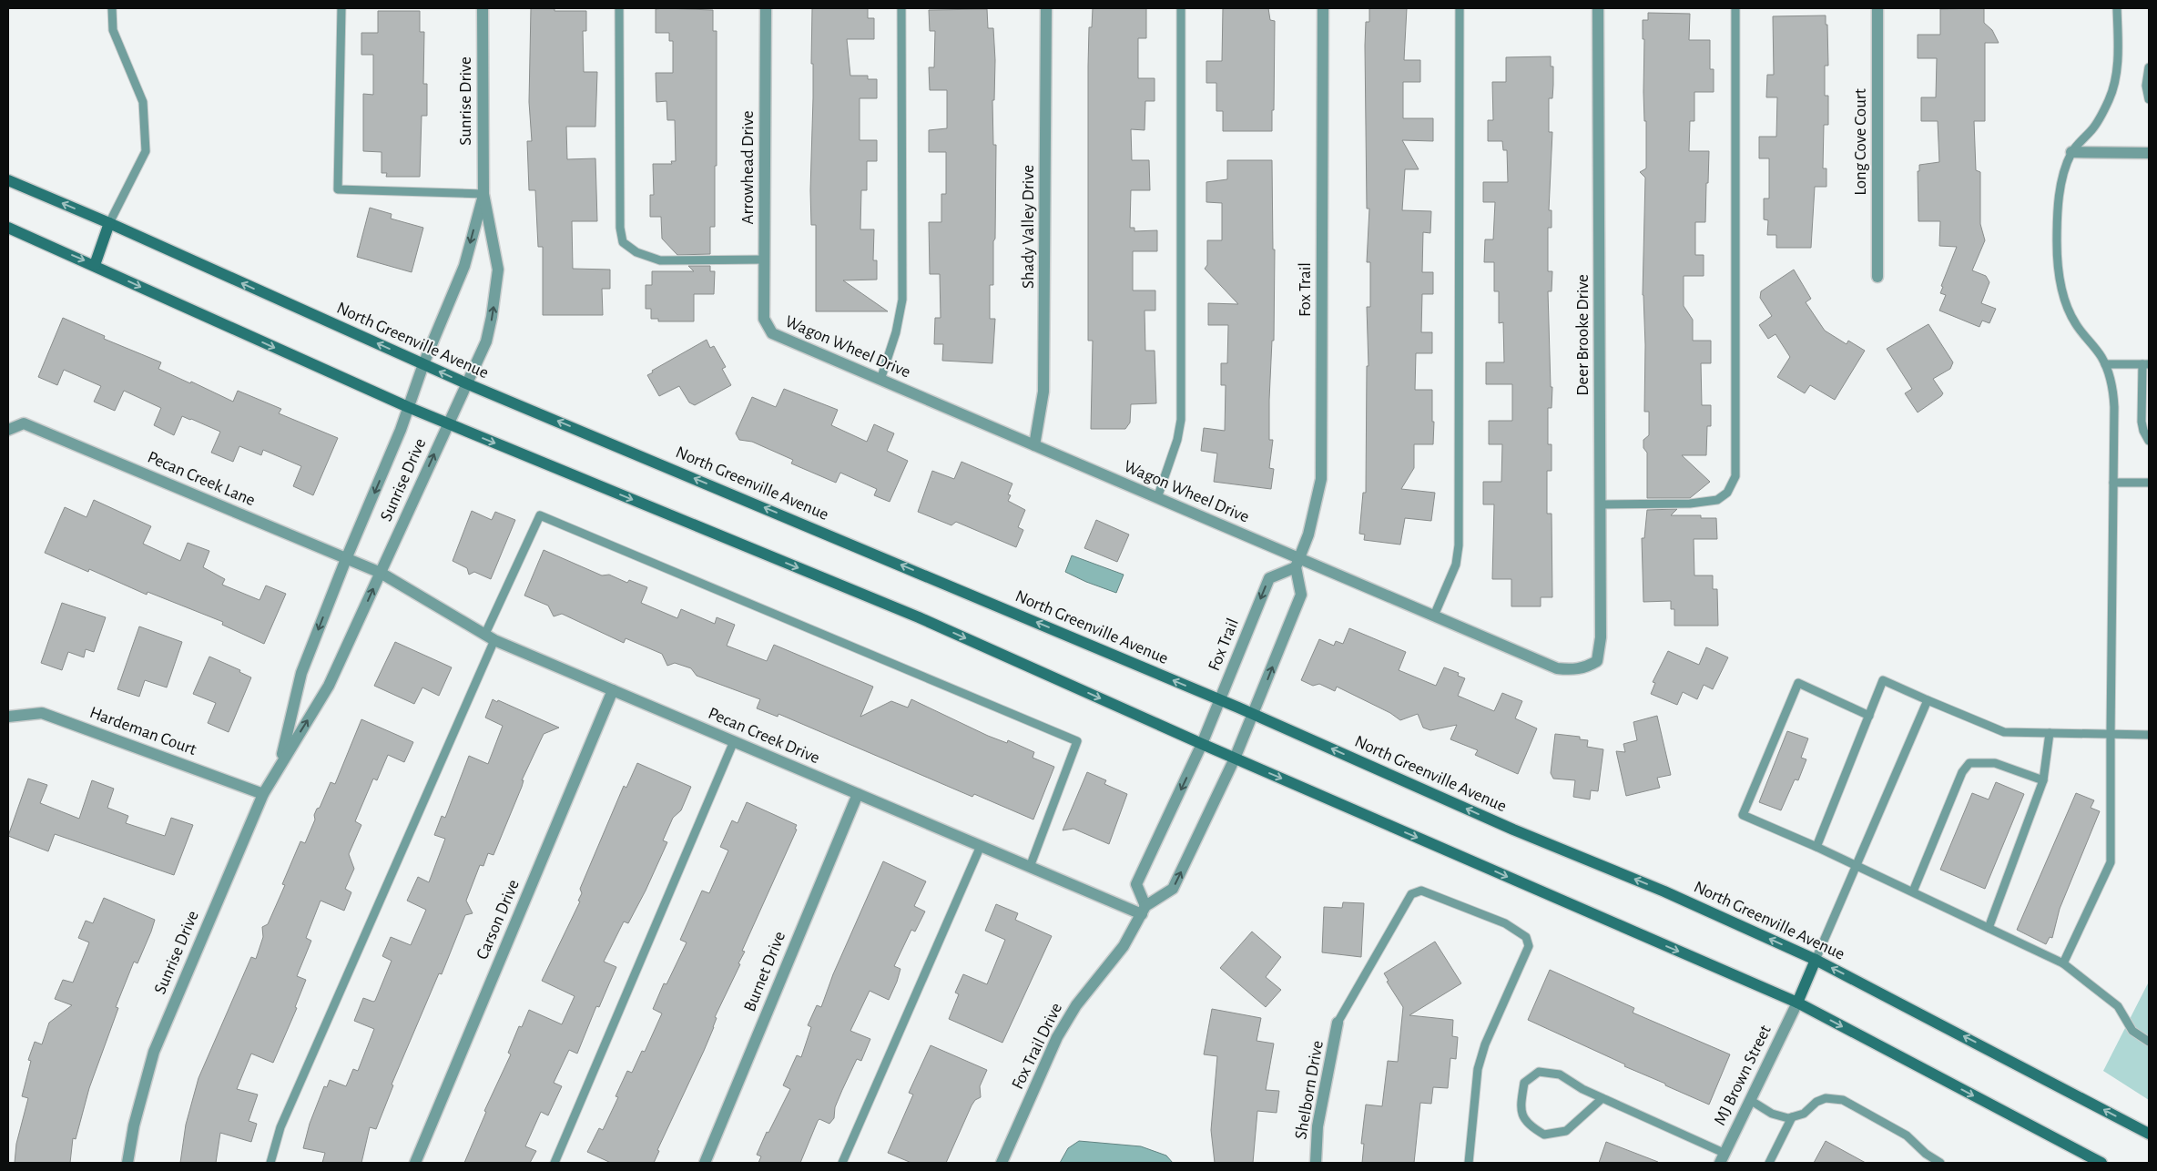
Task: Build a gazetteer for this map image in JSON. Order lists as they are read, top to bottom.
{
  "streets": {
    "main road": ["North Greenville Avenue"],
    "street": [
      "Sunrise Drive",
      "Long Cove Court",
      "Arrowhead Drive",
      "Shady Valley Drive",
      "Fox Trail",
      "Deer Brooke Drive",
      "Wagon Wheel Drive",
      "Pecan Creek Lane",
      "Hardeman Court",
      "Pecan Creek Drive",
      "Carson Drive",
      "Burnet Drive",
      "Fox Trail Drive",
      "MJ Brown Street",
      "Shelborn Drive"
    ]
  },
  "crossings": [
    ["Sunrise Drive", "North Greenville Avenue"],
    ["Sunrise Drive", "Pecan Creek Lane"],
    ["Sunrise Drive", "Hardeman Court"],
    ["Sunrise Drive", "Pecan Creek Drive"],
    ["Arrowhead Drive", "Wagon Wheel Drive"],
    ["Shady Valley Drive", "Wagon Wheel Drive"],
    ["Fox Trail", "North Greenville Avenue"],
    ["Fox Trail", "Wagon Wheel Drive"],
    ["Fox Trail", "Fox Trail Drive"],
    ["Deer Brooke Drive", "Wagon Wheel Drive"],
    ["North Greenville Avenue", "Fox Trail Drive"],
    ["Pecan Creek Lane", "Pecan Creek Drive"],
    ["Pecan Creek Drive", "Carson Drive"],
    ["Pecan Creek Drive", "Burnet Drive"],
    ["Pecan Creek Drive", "Fox Trail Drive"]
  ]
}
